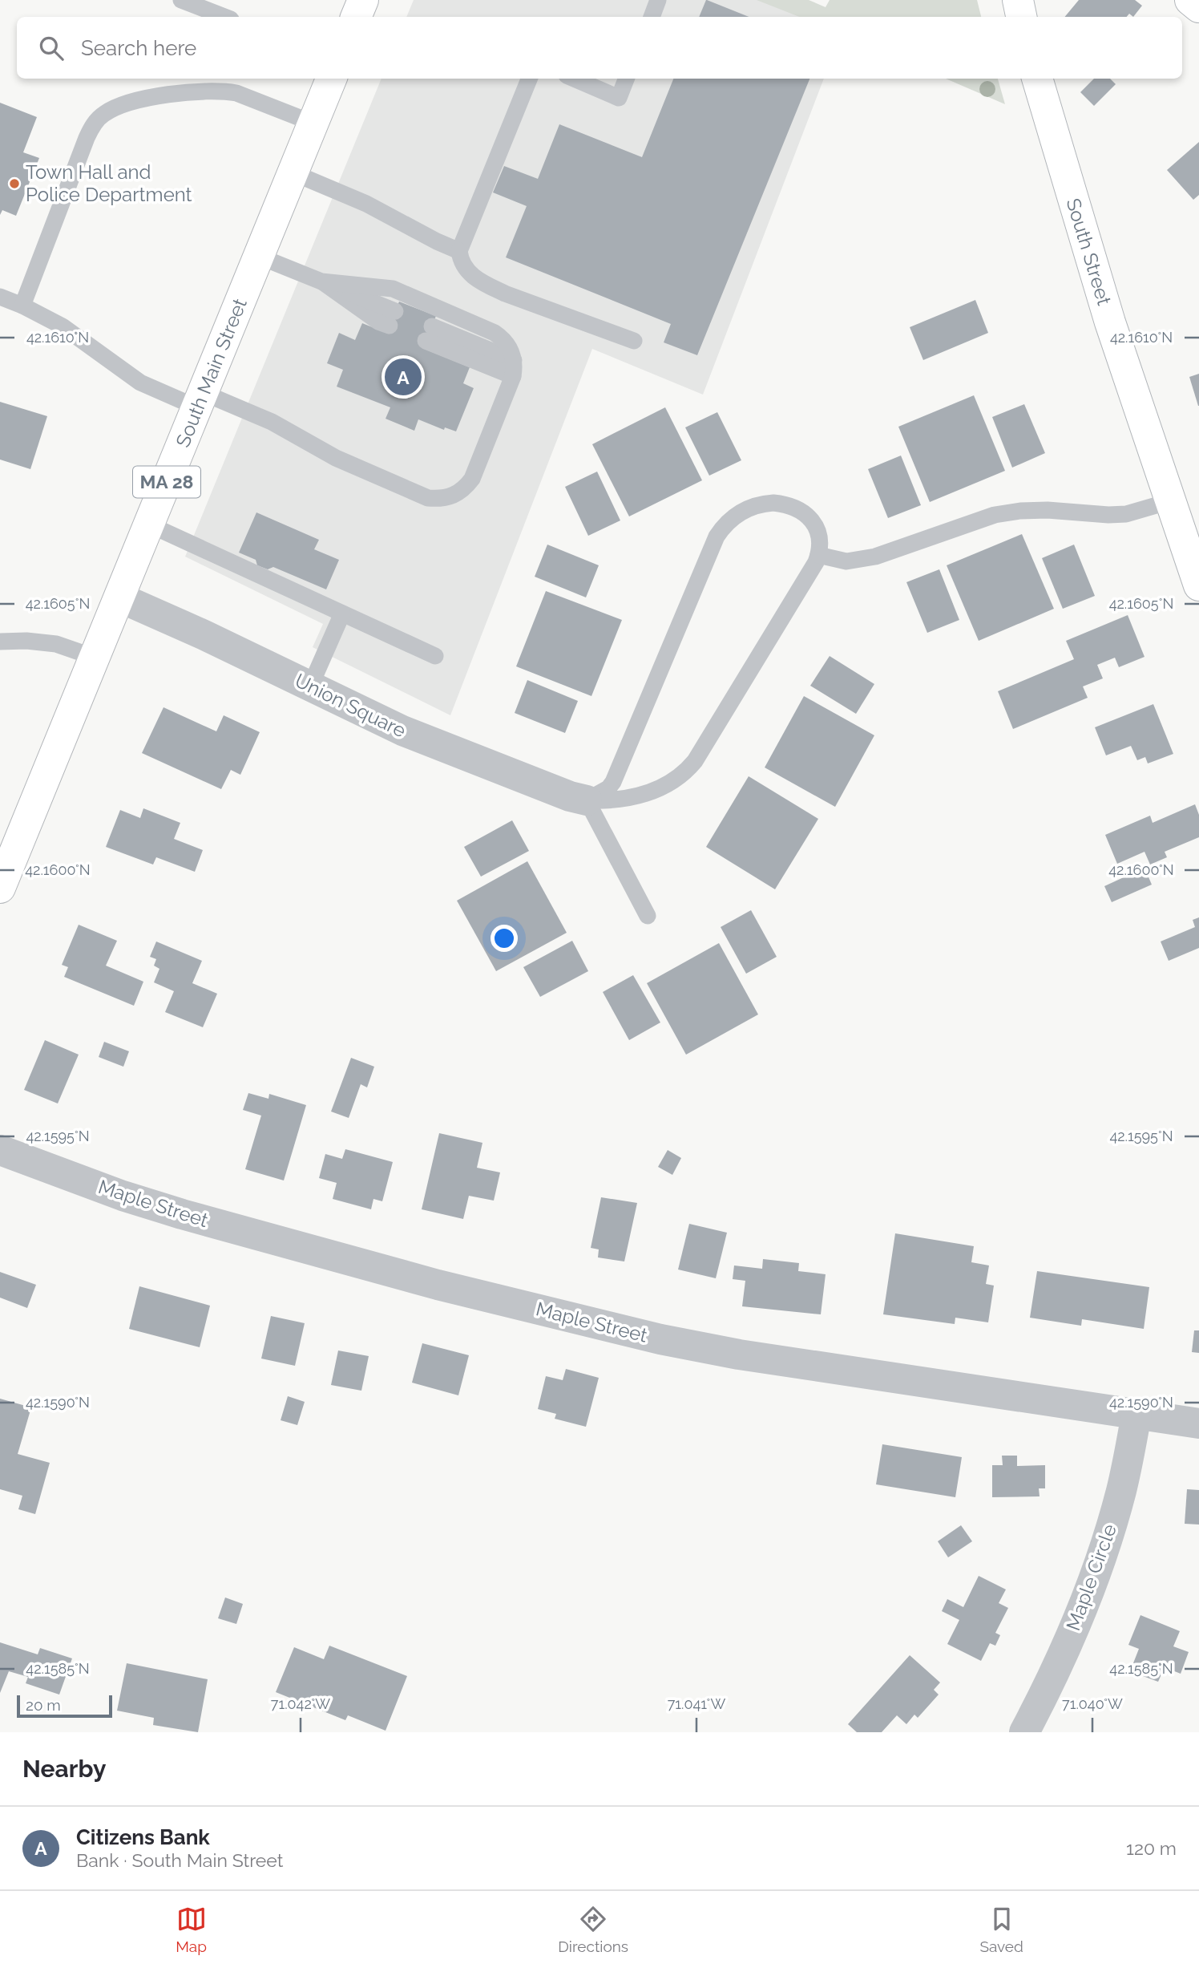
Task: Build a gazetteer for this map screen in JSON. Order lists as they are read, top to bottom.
{
  "streets": {
    "main road": ["South Street", "South Main Street", "MA 28"],
    "street": ["Union Square", "Maple Street", "Maple Circle"]
  },
  "crossings": [
    ["South Main Street", "Union Square"],
    ["Maple Street", "Maple Circle"]
  ],
  "places": ["Town Hall and Police Department"],
  "scale_bar": "20 m",
  "page": {
    "search": "Search here",
    "pins": "A",
    "scale": "20 m",
    "heading": "Nearby",
    "list": [
      {
        "mark": "A",
        "name": "Citizens Bank",
        "note": "Bank · South Main Street",
        "value": "120 m"
      }
    ],
    "nav": ["Map", "Directions", "Saved"]
  },
  "coordinates": [
    "42.1610°N",
    "42.1605°N",
    "42.1600°N",
    "42.1595°N",
    "42.1590°N",
    "42.1585°N",
    "71.042°W",
    "71.041°W",
    "71.040°W"
  ]
}
